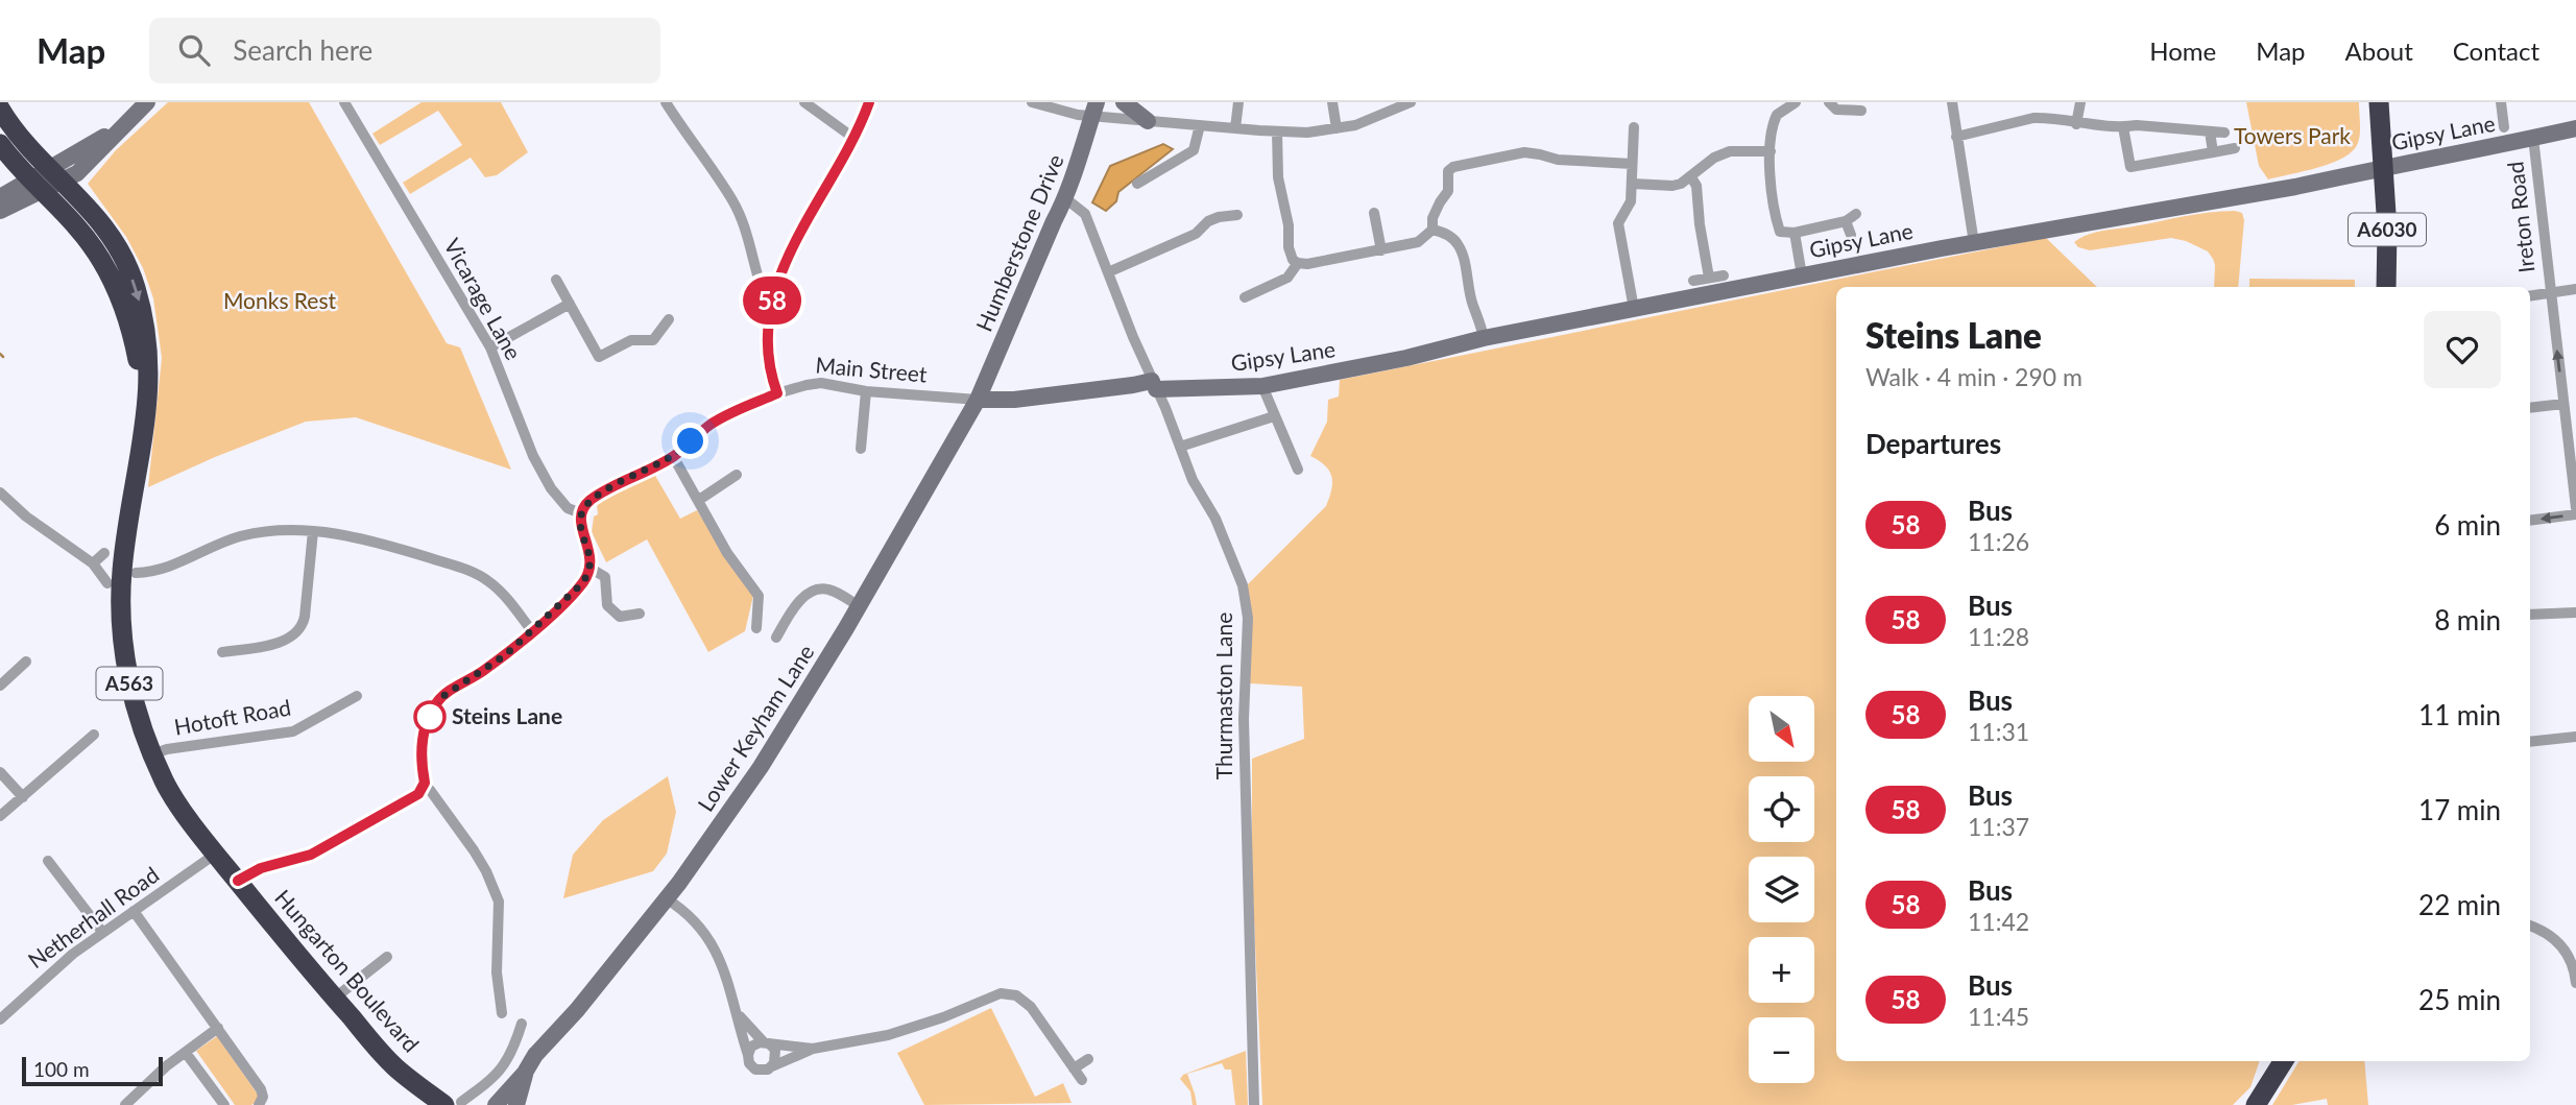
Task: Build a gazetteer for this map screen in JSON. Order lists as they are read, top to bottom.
{
  "streets": {
    "highway": ["A6030", "A563", "Hungarton Boulevard"],
    "street": [
      "Gipsy Lane",
      "Ireton Road",
      "Humberstone Drive",
      "Vicarage Lane",
      "Main Street",
      "Thurmaston Lane",
      "Hotoft Road",
      "Lower Keyham Lane",
      "Netherhall Road"
    ]
  },
  "crossings": [
    ["Gipsy Lane", "Ireton Road"],
    ["Gipsy Lane", "A6030"],
    ["Gipsy Lane", "Humberstone Drive"],
    ["Gipsy Lane", "Main Street"],
    ["Gipsy Lane", "Thurmaston Lane"],
    ["Gipsy Lane", "Lower Keyham Lane"],
    ["Humberstone Drive", "Main Street"],
    ["Humberstone Drive", "Thurmaston Lane"],
    ["Humberstone Drive", "Lower Keyham Lane"],
    ["Vicarage Lane", "Main Street"],
    ["Main Street", "Lower Keyham Lane"],
    ["A563", "Hungarton Boulevard"],
    ["Hotoft Road", "Hungarton Boulevard"],
    ["Netherhall Road", "Hungarton Boulevard"]
  ],
  "parks": ["Towers Park", "Monks Rest"],
  "places": ["Steins Lane"],
  "lines": ["bus line 58"],
  "scale_bar": "100 m",
  "north": "bottom right",
  "page": {
    "header": "Map",
    "search": "Search here",
    "nav": [
      "Home",
      "Map",
      "About",
      "Contact"
    ],
    "on_map": "58",
    "heading": [
      ["Steins Lane", "Walk · 4 min · 290 m"],
      "Departures"
    ],
    "list": [
      {
        "mark": "58",
        "name": "Bus",
        "note": "11:26",
        "value": "6 min"
      },
      {
        "mark": "58",
        "name": "Bus",
        "note": "11:28",
        "value": "8 min"
      },
      {
        "mark": "58",
        "name": "Bus",
        "note": "11:31",
        "value": "11 min"
      },
      {
        "mark": "58",
        "name": "Bus",
        "note": "11:37",
        "value": "17 min"
      },
      {
        "mark": "58",
        "name": "Bus",
        "note": "11:42",
        "value": "22 min"
      },
      {
        "mark": "58",
        "name": "Bus",
        "note": "11:45",
        "value": "25 min"
      }
    ],
    "map_buttons": ["+", "−"],
    "scale": "100 m"
  }
}
